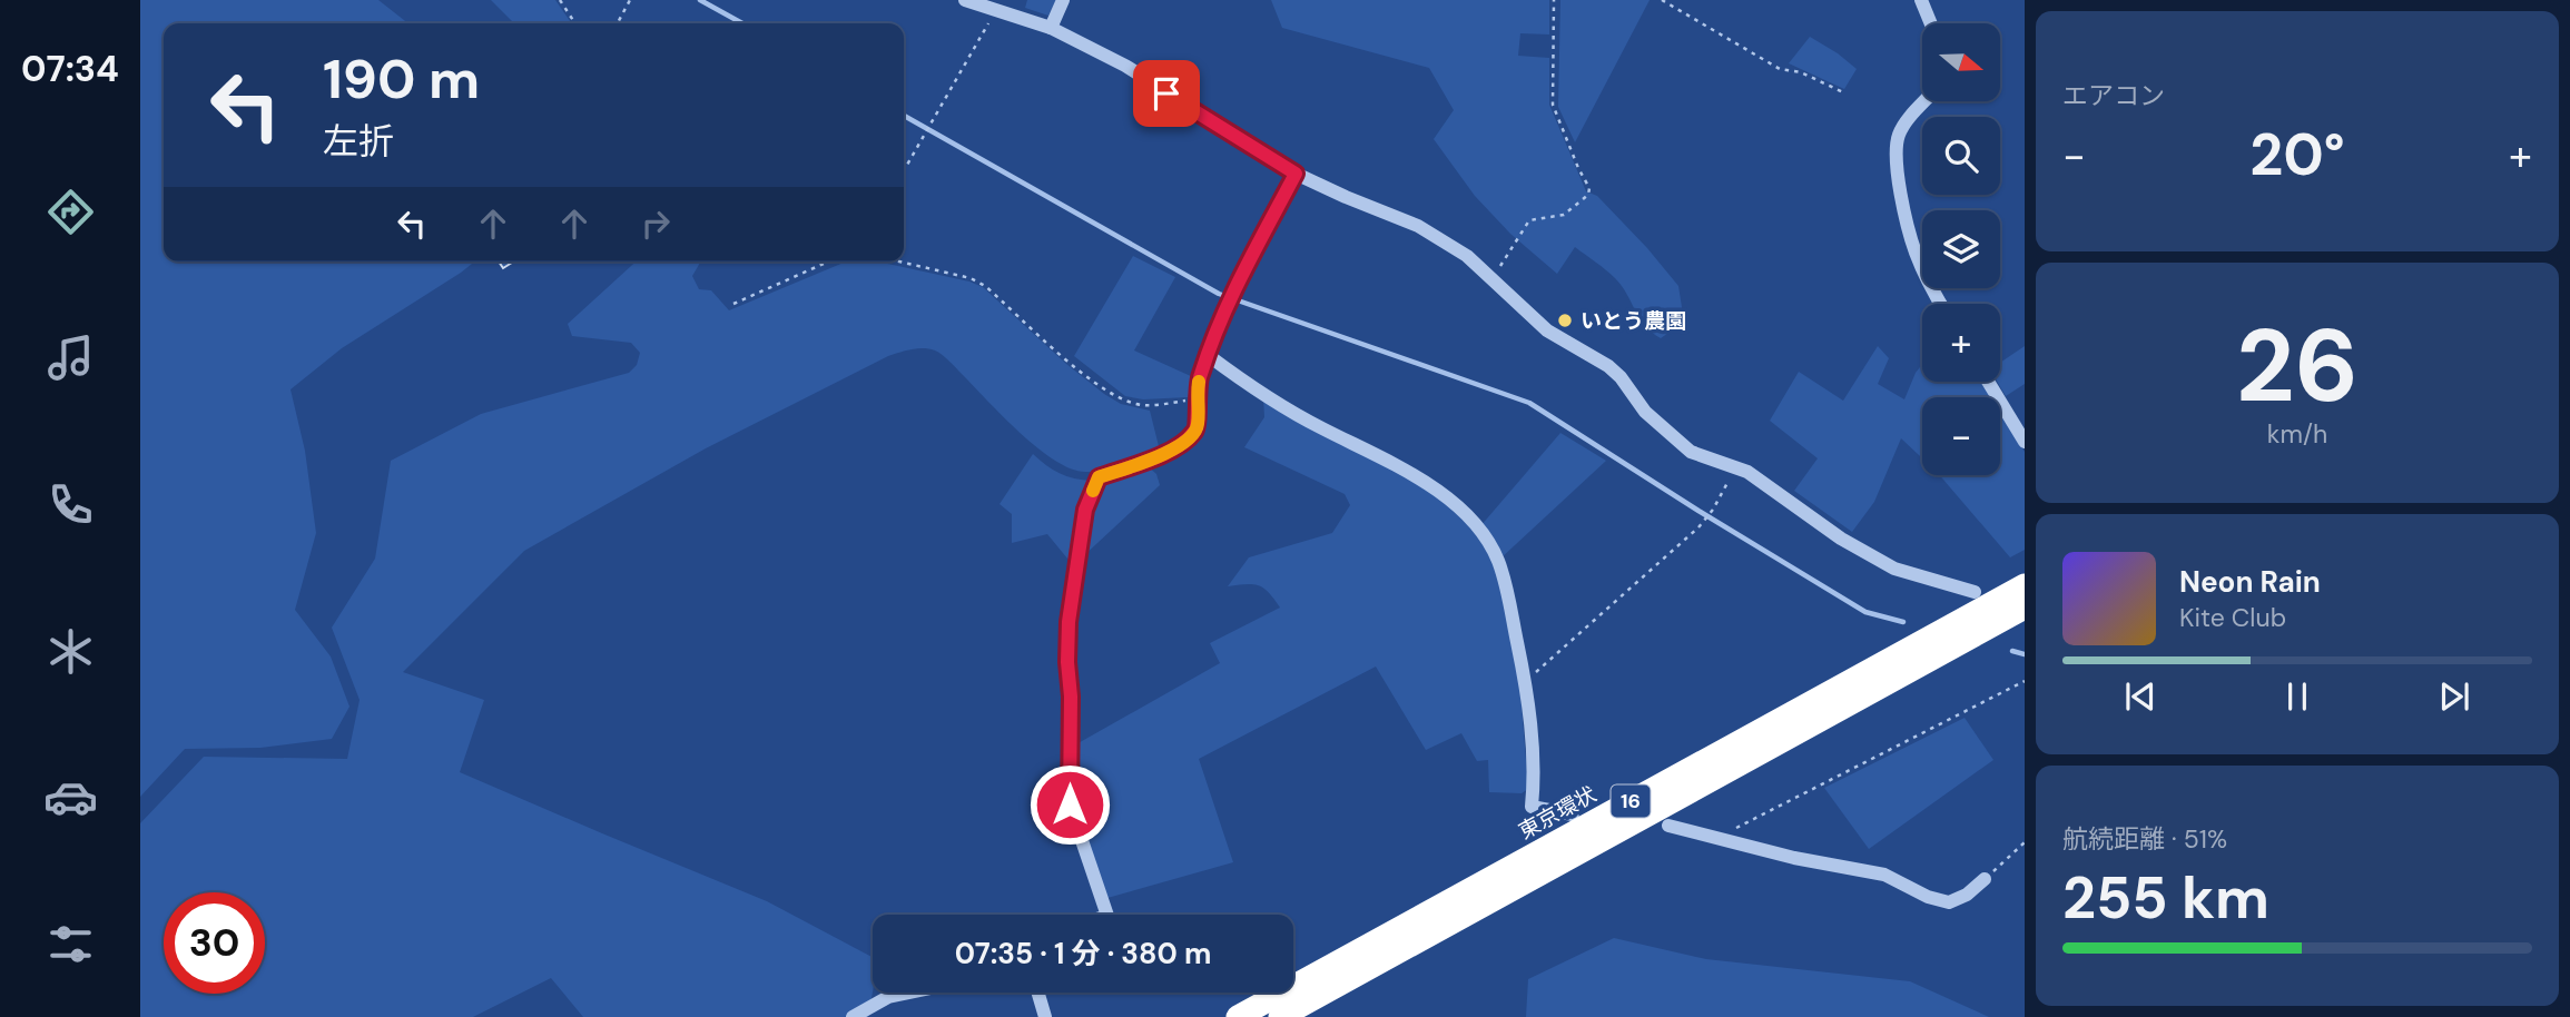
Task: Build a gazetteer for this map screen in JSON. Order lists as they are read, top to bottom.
{
  "streets": {
    "highway": ["16", "東京環状"]
  },
  "places": ["いとう農園"],
  "north": "right",
  "page": {
    "tabs": "07:34",
    "tile": [
      "エアコン",
      ["26", "km/h"],
      ["航続距離 · 51%", "255 km"]
    ],
    "map_buttons": ["+", "−"],
    "turn": ["190 m", "左折"],
    "heat": ["−", "20°", "+"],
    "song": ["Neon Rain", "Kite Club"],
    "limit": "30",
    "trip": "07:35 · 1 分 · 380 m"
  }
}
